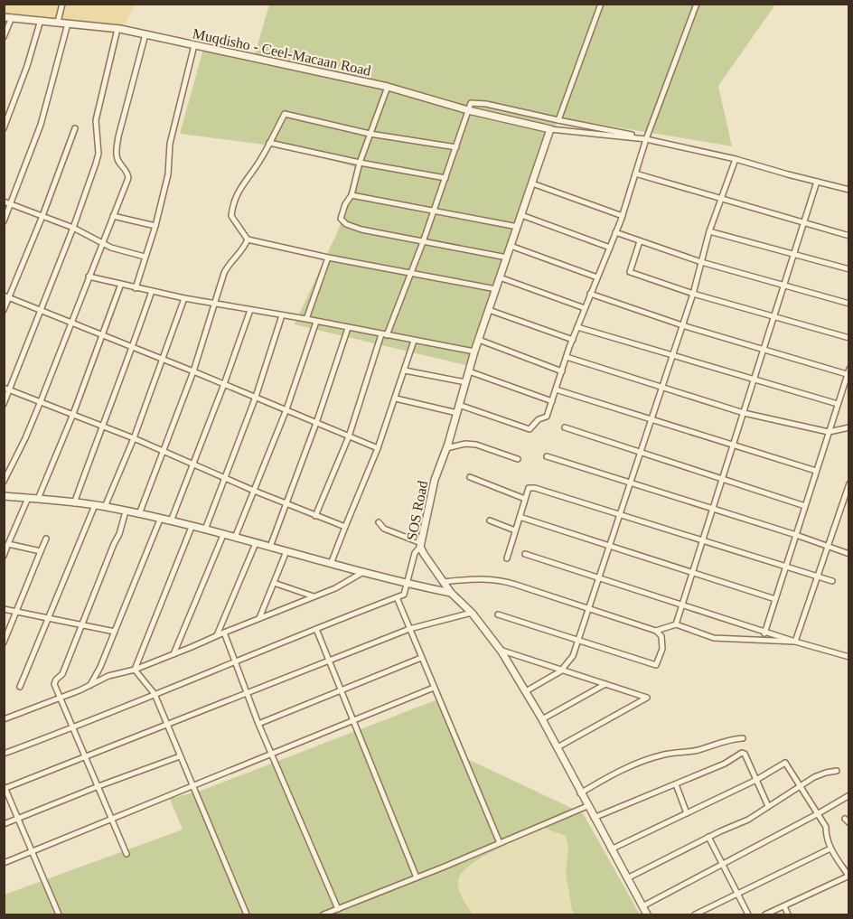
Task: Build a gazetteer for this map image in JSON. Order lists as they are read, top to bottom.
{
  "streets": {
    "street": ["Muqdisho - Ceel-Macaan Road", "SOS Road"]
  },
  "crossings": [
    ["Muqdisho - Ceel-Macaan Road", "SOS Road"]
  ]
}
